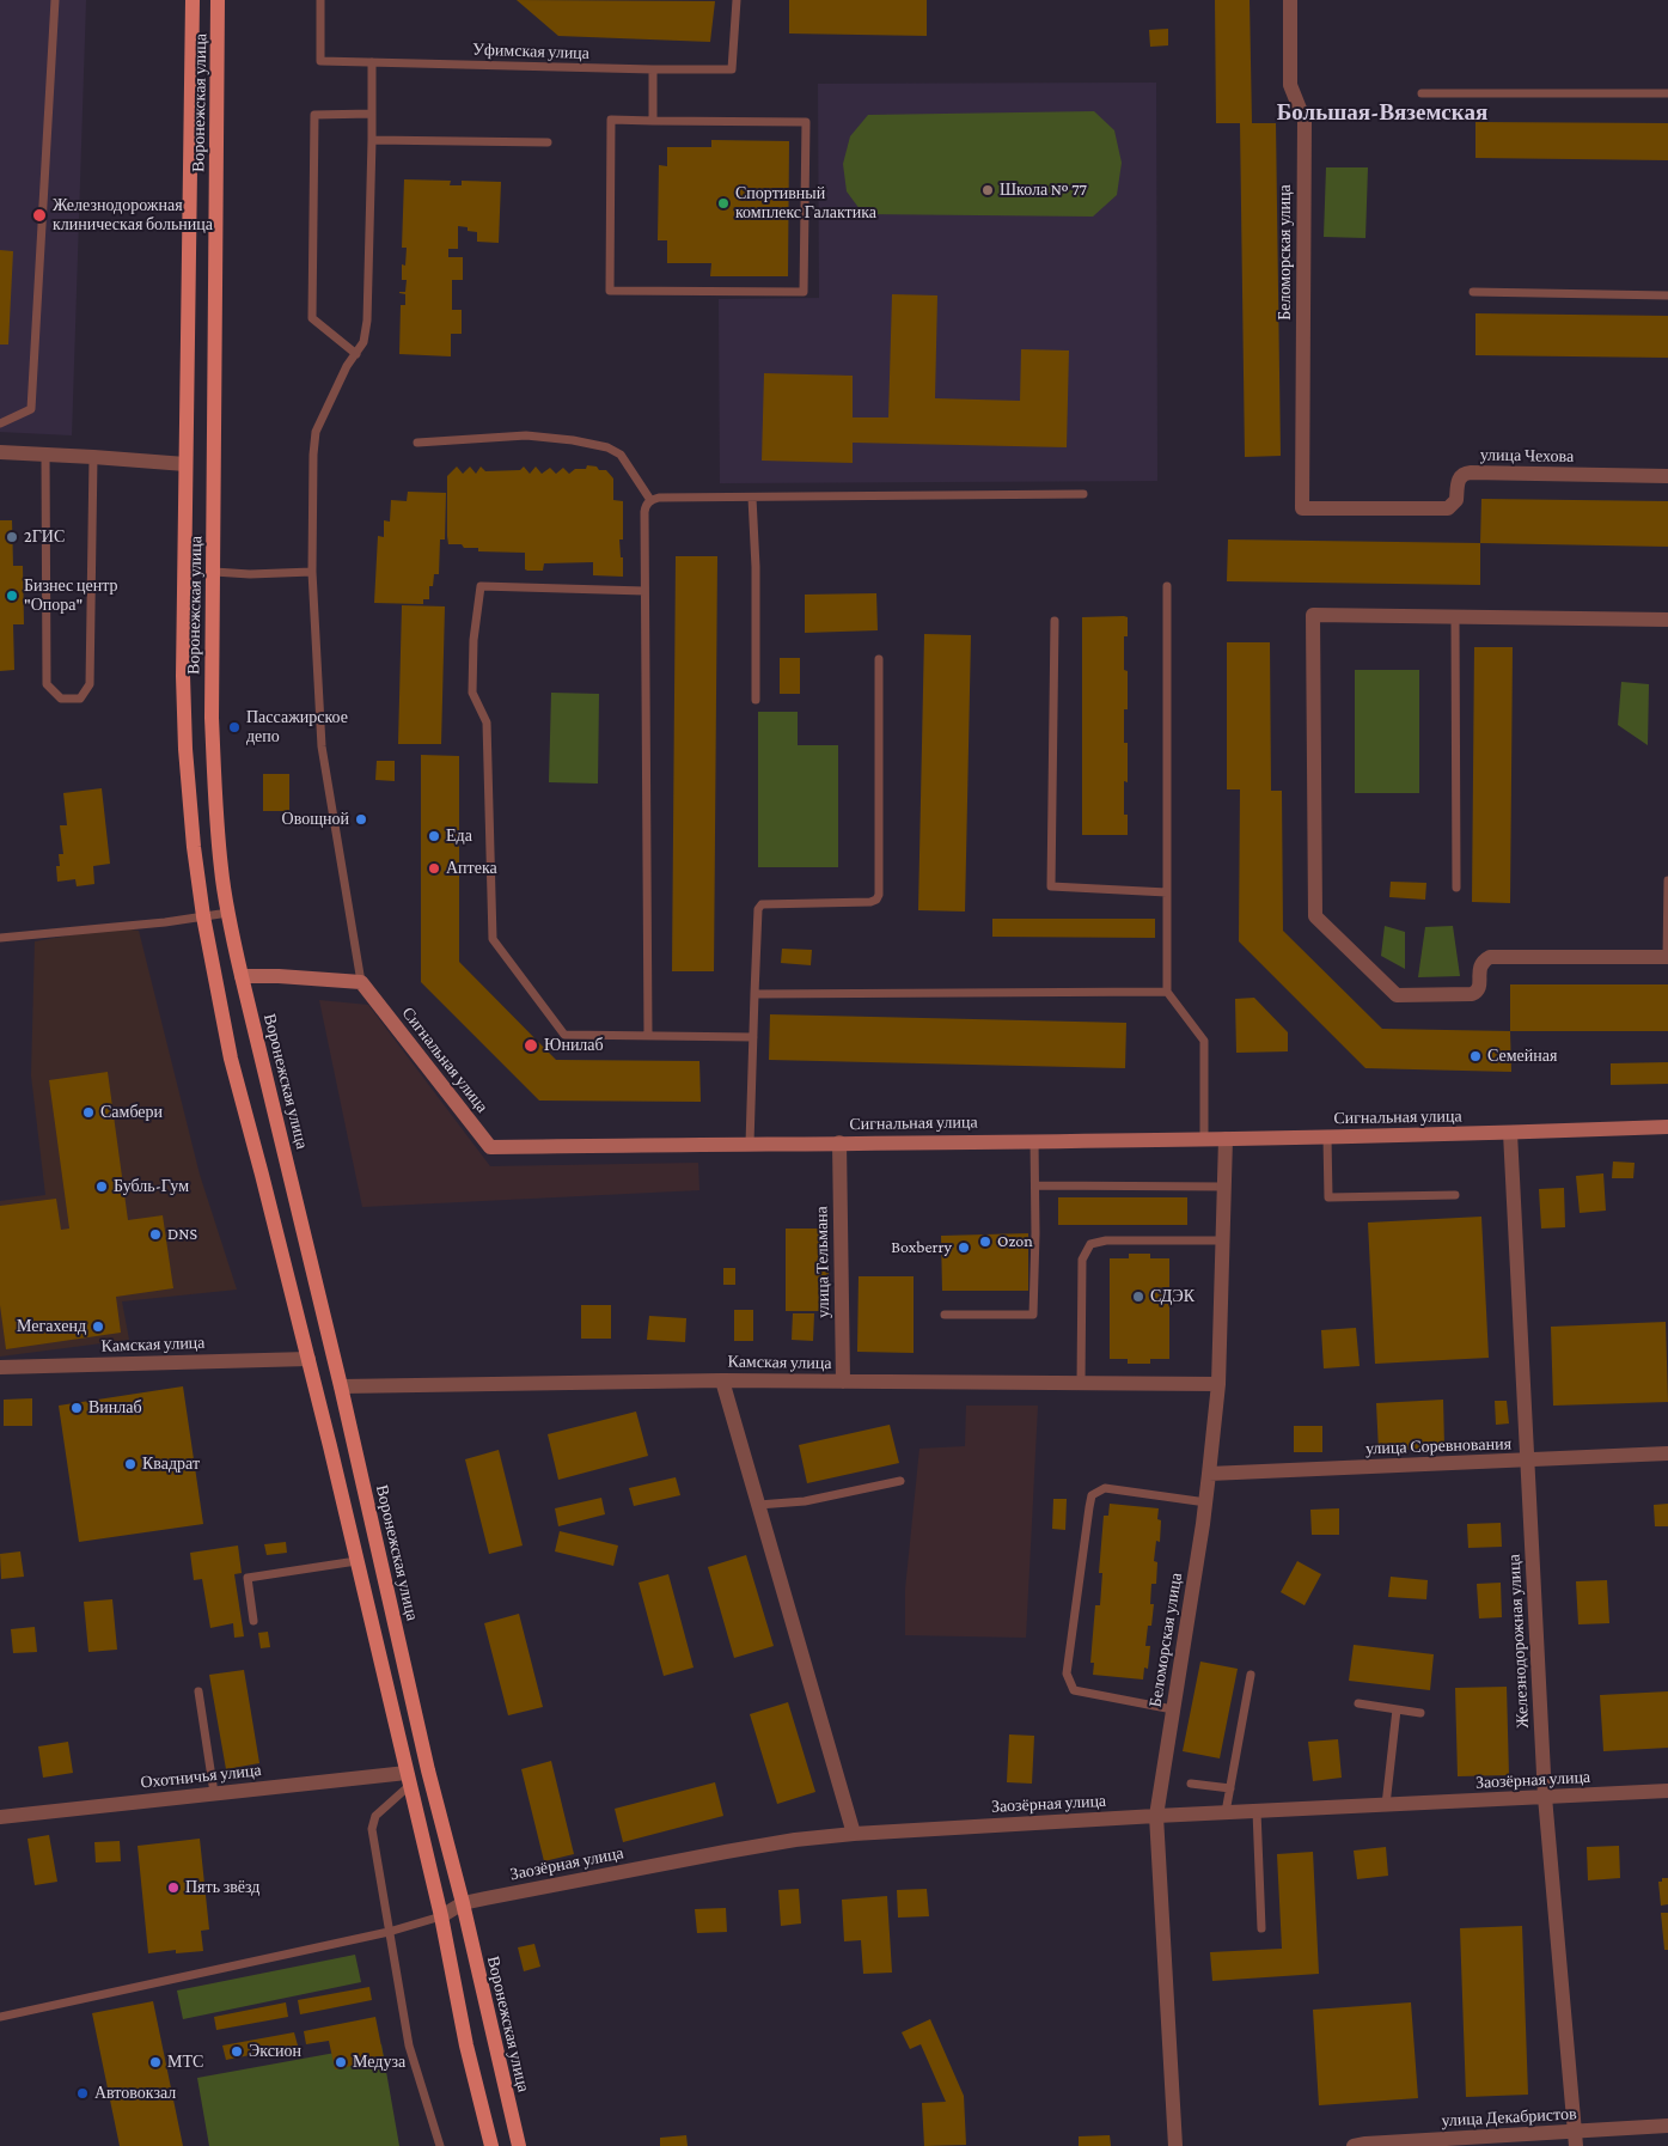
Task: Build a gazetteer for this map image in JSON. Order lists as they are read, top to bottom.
{
  "streets": {
    "main road": ["Воронежская улица"],
    "street": [
      "Беломорская улица",
      "улица Чехова",
      "Сигнальная улица",
      "улица Тельмана",
      "Камская улица",
      "улица Соревнования",
      "Железнодорожная улица",
      "Охотничья улица",
      "Заозёрная улица",
      "улица Декабристов"
    ],
    "lane": ["Уфимская улица"]
  },
  "crossings": [
    ["Воронежская улица", "Камская улица"],
    ["Воронежская улица", "Охотничья улица"],
    ["Воронежская улица", "Заозёрная улица"],
    ["Беломорская улица", "улица Чехова"],
    ["Беломорская улица", "Сигнальная улица"],
    ["Беломорская улица", "Камская улица"],
    ["Беломорская улица", "улица Соревнования"],
    ["Беломорская улица", "Заозёрная улица"],
    ["Сигнальная улица", "улица Тельмана"],
    ["Сигнальная улица", "Железнодорожная улица"],
    ["улица Тельмана", "Камская улица"],
    ["улица Соревнования", "Железнодорожная улица"],
    ["Железнодорожная улица", "Заозёрная улица"],
    ["Железнодорожная улица", "улица Декабристов"]
  ],
  "districts": ["Большая-Вяземская"],
  "places": [
    "Школа № 77",
    "Спортивный комплекс Галактика",
    "Железнодорожная клиническая больница",
    "2ГИС",
    "Бизнес центр \"Опора\"",
    "Пассажирское депо",
    "Овощной",
    "Еда",
    "Аптека",
    "Юнилаб",
    "Семейная",
    "Самбери",
    "Бубль-Гум",
    "DNS",
    "Ozon",
    "Boxberry",
    "СДЭК",
    "Мегахенд",
    "Винлаб",
    "Квадрат",
    "Пять звёзд",
    "Эксион",
    "МТС",
    "Медуза",
    "Автовокзал"
  ]
}
